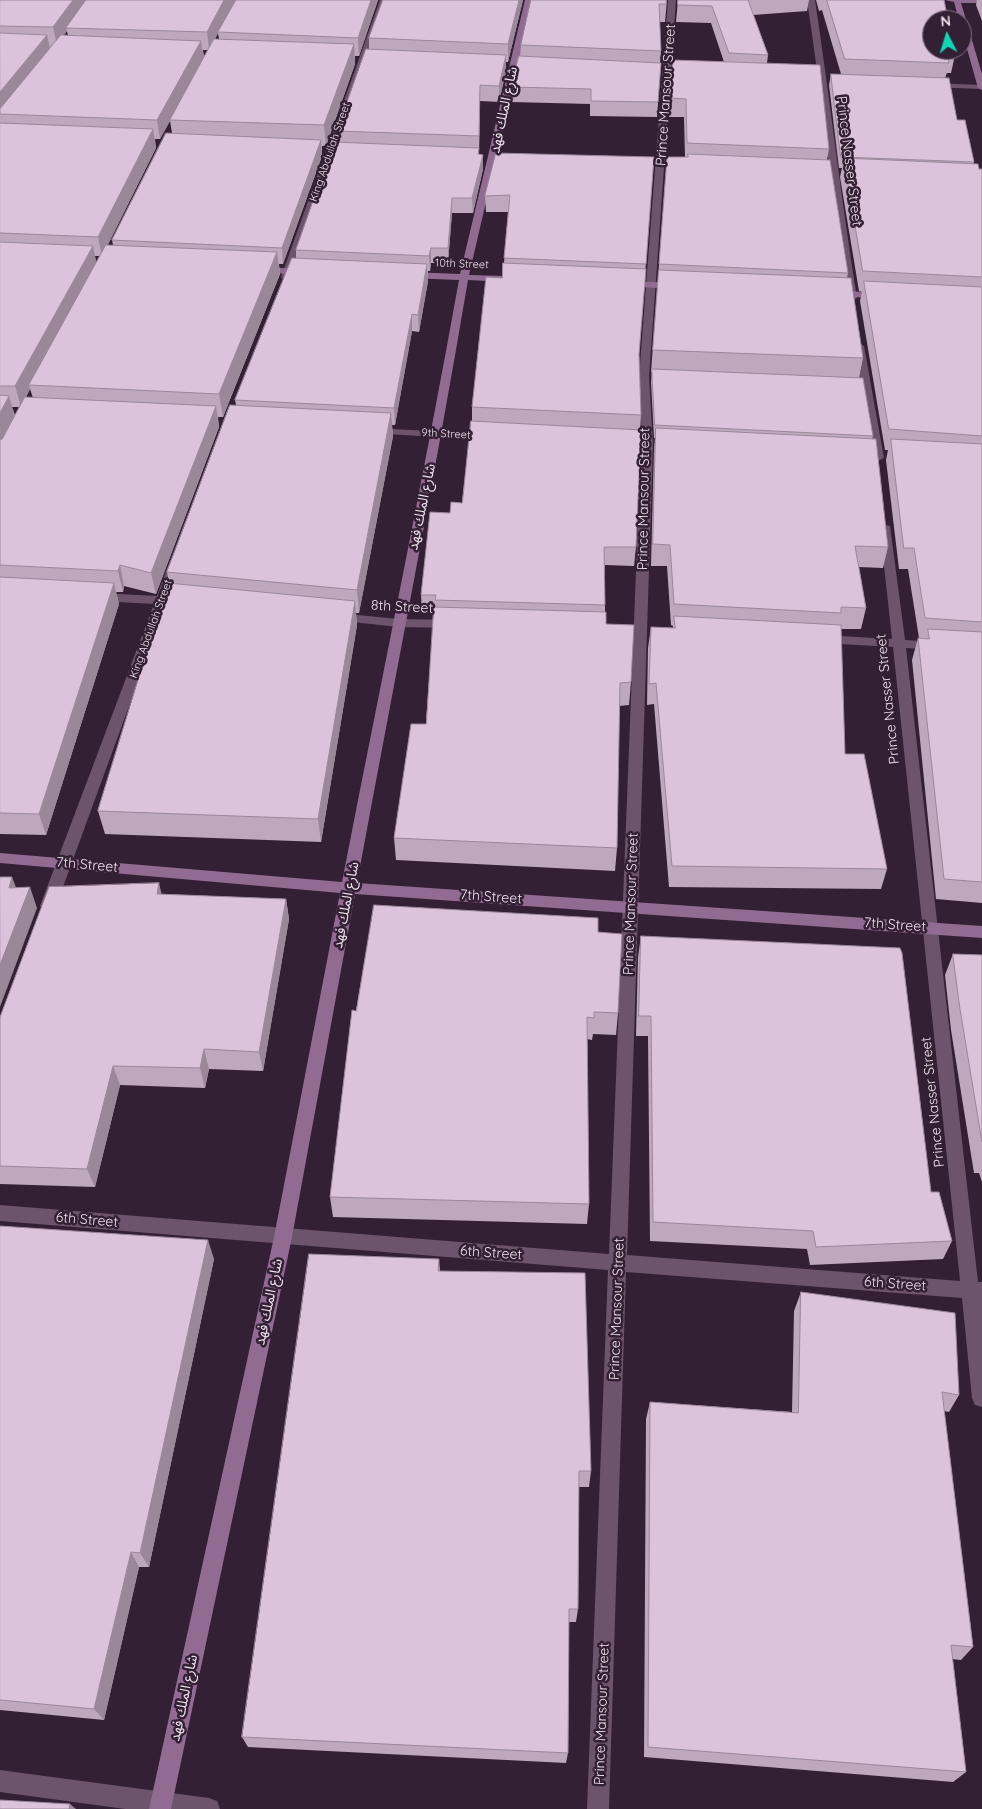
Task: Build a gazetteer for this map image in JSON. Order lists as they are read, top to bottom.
{
  "streets": {
    "street": [
      "Prince Mansour Street",
      "شارع الملك فهد",
      "King Abdullah Street",
      "Prince Nasser Street",
      "10th Street",
      "9th Street",
      "8th Street",
      "7th Street",
      "6th Street"
    ]
  },
  "crossings": [
    ["Prince Mansour Street", "7th Street"],
    ["Prince Mansour Street", "6th Street"],
    ["شارع الملك فهد", "10th Street"],
    ["شارع الملك فهد", "9th Street"],
    ["شارع الملك فهد", "8th Street"],
    ["شارع الملك فهد", "7th Street"],
    ["شارع الملك فهد", "6th Street"],
    ["King Abdullah Street", "7th Street"],
    ["Prince Nasser Street", "7th Street"],
    ["Prince Nasser Street", "6th Street"]
  ],
  "north": "top"
}
